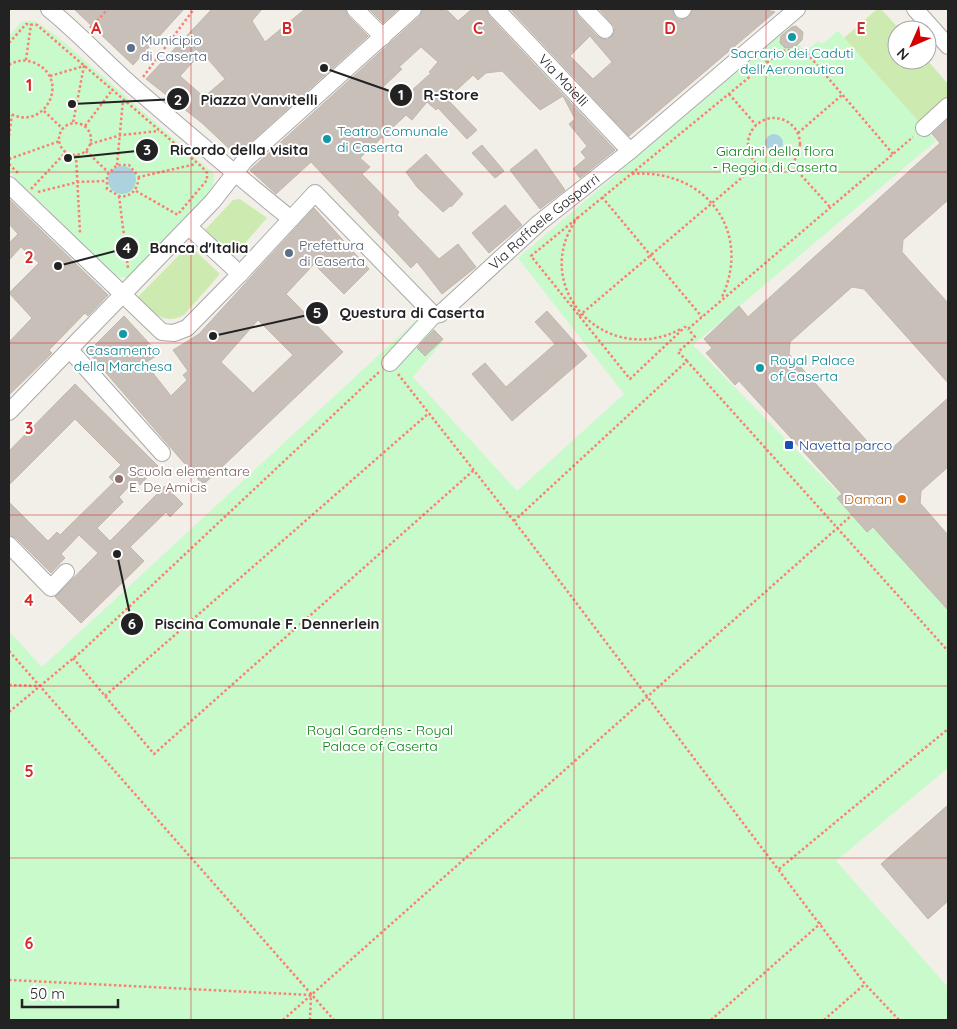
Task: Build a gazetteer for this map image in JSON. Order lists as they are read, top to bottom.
{
  "streets": {
    "street": ["Via Maielli", "Via Raffaele Gasparri"]
  },
  "crossings": [
    ["Via Maielli", "Via Raffaele Gasparri"]
  ],
  "parks": ["Giardini della flora - Reggia di Caserta", "Royal Gardens - Royal Palace of Caserta"],
  "places": {
    "other": [
      "Sacrario dei Caduti dell'Aeronautica",
      "Municipio di Caserta",
      "R-Store",
      "Piazza Vanvitelli",
      "Teatro Comunale di Caserta",
      "Ricordo della visita",
      "Prefettura di Caserta",
      "Banca d'Italia",
      "Casamento della Marchesa",
      "Questura di Caserta",
      "Royal Palace of Caserta",
      "Scuola elementare E. De Amicis",
      "Daman",
      "Piscina Comunale F. Dennerlein"
    ],
    "transit": ["Navetta parco"]
  },
  "scale_bar": "50 m",
  "north": "bottom left",
  "grid": {
    "columns": [
      "A",
      "B",
      "C",
      "D",
      "E"
    ],
    "rows": [
      "1",
      "2",
      "3",
      "4",
      "5",
      "6"
    ]
  }
}
